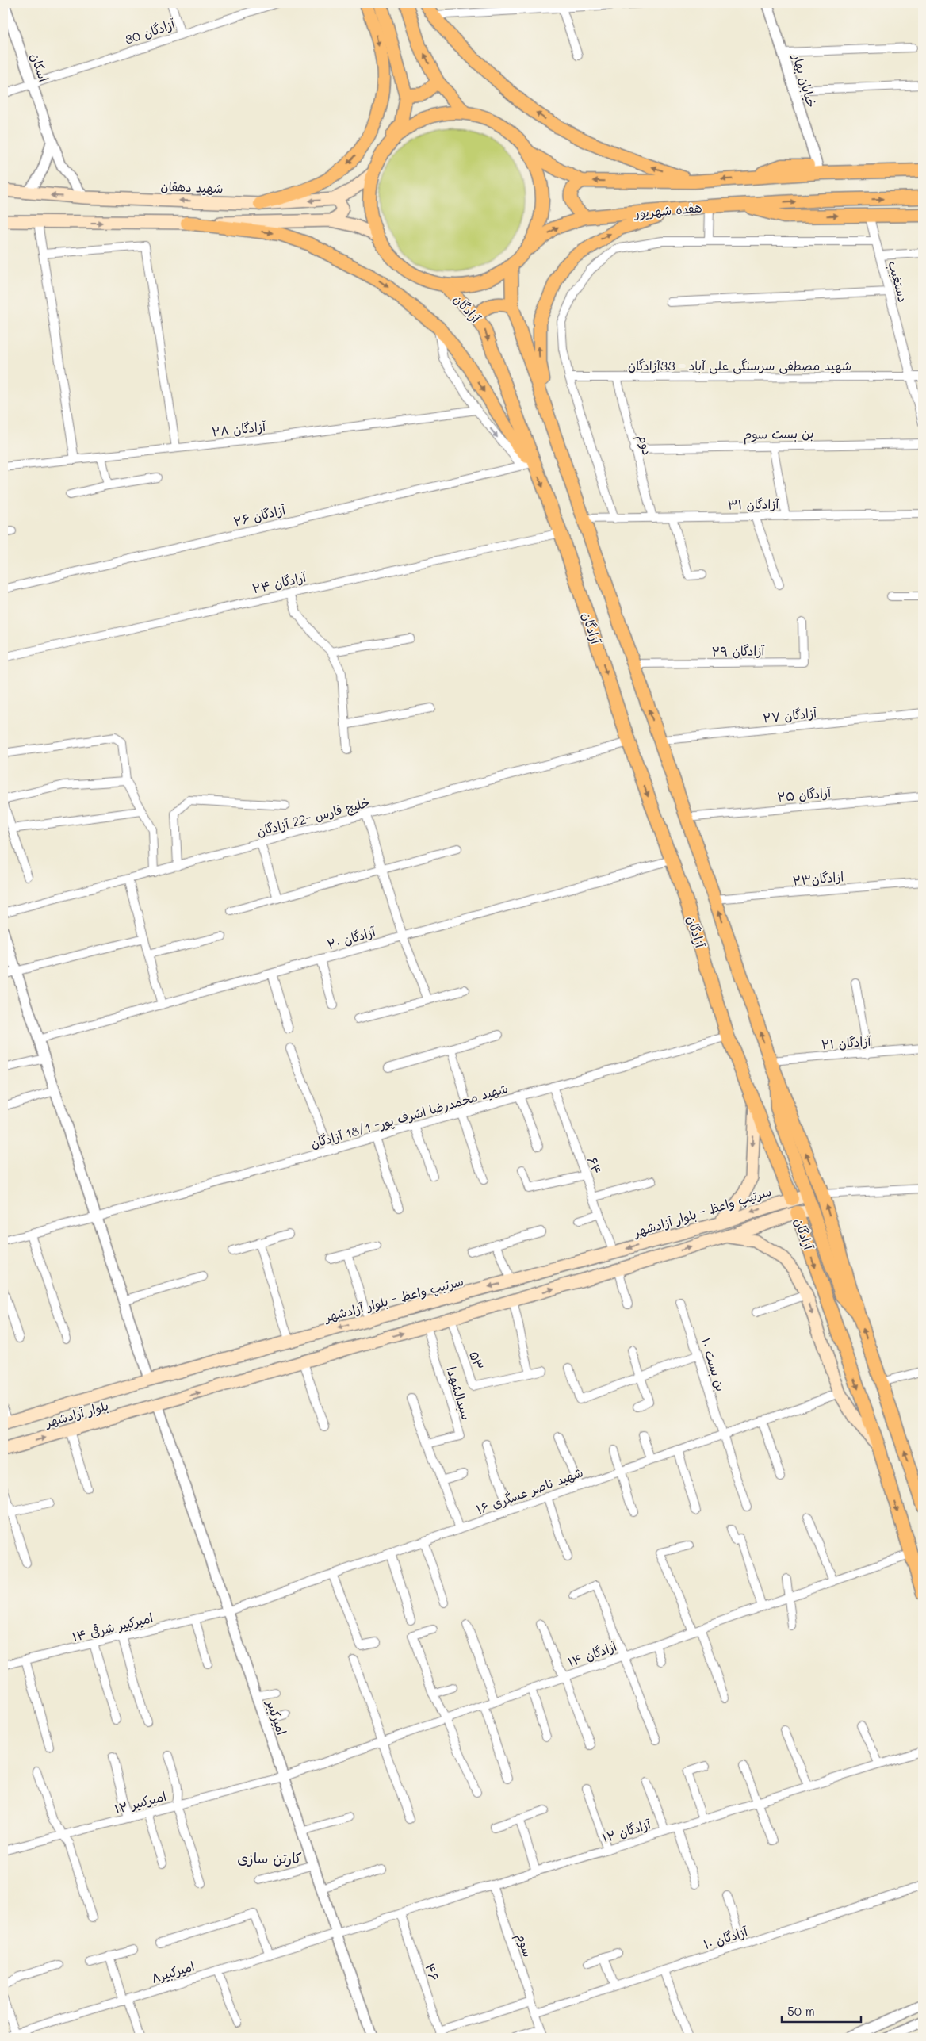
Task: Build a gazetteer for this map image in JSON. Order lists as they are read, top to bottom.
{
  "streets": {
    "main road": [
      "شهید دهقان",
      "هفده شهریور",
      "آزادگان",
      "سرتیپ واعظ - بلوار آزادشهر",
      "بلوار آزادشهر"
    ],
    "street": [
      "آزادگان 30",
      "اسکان",
      "خیابان بهار",
      "دستغیب",
      "شهید مصطفی سرسنگی علی آباد - 33آزادگان",
      "۲۸ آزادگان",
      "بن بست سوم",
      "دوم",
      "۳۱ آزادگان",
      "۲۶ آزادگان",
      "۲۴ آزادگان",
      "۲۹ آزادگان",
      "۲۷ آزادگان",
      "۲۵ آزادگان",
      "خلیج فارس -22 آزادگان",
      "۲۳ازادگان",
      "۲۰ آزادگان",
      "۲۱ آزادگان",
      "شهید محمدرضا اشرف پور- 18/1 آزادگان",
      "۶۴",
      "۵۳",
      "بن بست ۱۰",
      "سیدالشهدا",
      "۱۶ شهید ناصر عسگری",
      "۱۴ امیرکبیر شرقی",
      "۱۴ آزادگان",
      "امیرکبیر",
      "امیرکبیر ۱۲",
      "۱۲ آزادگان",
      "۱۰ آزادگان",
      "سوم",
      "امیرکبیر۸",
      "۴۶"
    ]
  },
  "crossings": [
    ["آزادگان 30", "اسکان"],
    ["اسکان", "شهید دهقان"],
    ["خیابان بهار", "هفده شهریور"],
    ["دستغیب", "شهید مصطفی سرسنگی علی آباد - 33آزادگان"],
    ["آزادگان", "۲۶ آزادگان"],
    ["آزادگان", "۲۴ آزادگان"],
    ["آزادگان", "خلیج فارس -22 آزادگان"],
    ["آزادگان", "۲۰ آزادگان"],
    ["آزادگان", "شهید محمدرضا اشرف پور- 18/1 آزادگان"],
    ["آزادگان", "سرتیپ واعظ - بلوار آزادشهر"],
    ["آزادگان", "۱۴ آزادگان"],
    ["شهید مصطفی سرسنگی علی آباد - 33آزادگان", "دوم"],
    ["بن بست سوم", "دوم"],
    ["دوم", "۳۱ آزادگان"],
    ["شهید محمدرضا اشرف پور- 18/1 آزادگان", "۶۴"],
    ["۶۴", "سرتیپ واعظ - بلوار آزادشهر"],
    ["بن بست ۱۰", "۱۶ شهید ناصر عسگری"],
    ["بلوار آزادشهر", "امیرکبیر"],
    ["۱۶ شهید ناصر عسگری", "۱۴ امیرکبیر شرقی"],
    ["۱۶ شهید ناصر عسگری", "امیرکبیر"],
    ["۱۴ امیرکبیر شرقی", "امیرکبیر"],
    ["۱۴ آزادگان", "امیرکبیر"],
    ["۱۴ آزادگان", "امیرکبیر ۱۲"],
    ["امیرکبیر", "امیرکبیر ۱۲"],
    ["امیرکبیر", "۱۲ آزادگان"],
    ["امیرکبیر", "امیرکبیر۸"],
    ["۱۲ آزادگان", "سوم"],
    ["۱۲ آزادگان", "امیرکبیر۸"],
    ["۱۲ آزادگان", "۴۶"],
    ["۱۰ آزادگان", "سوم"]
  ],
  "one_way": ["بلوار آزادشهر"],
  "districts": ["کارتن سازی"],
  "scale_bar": "50 m"
}
